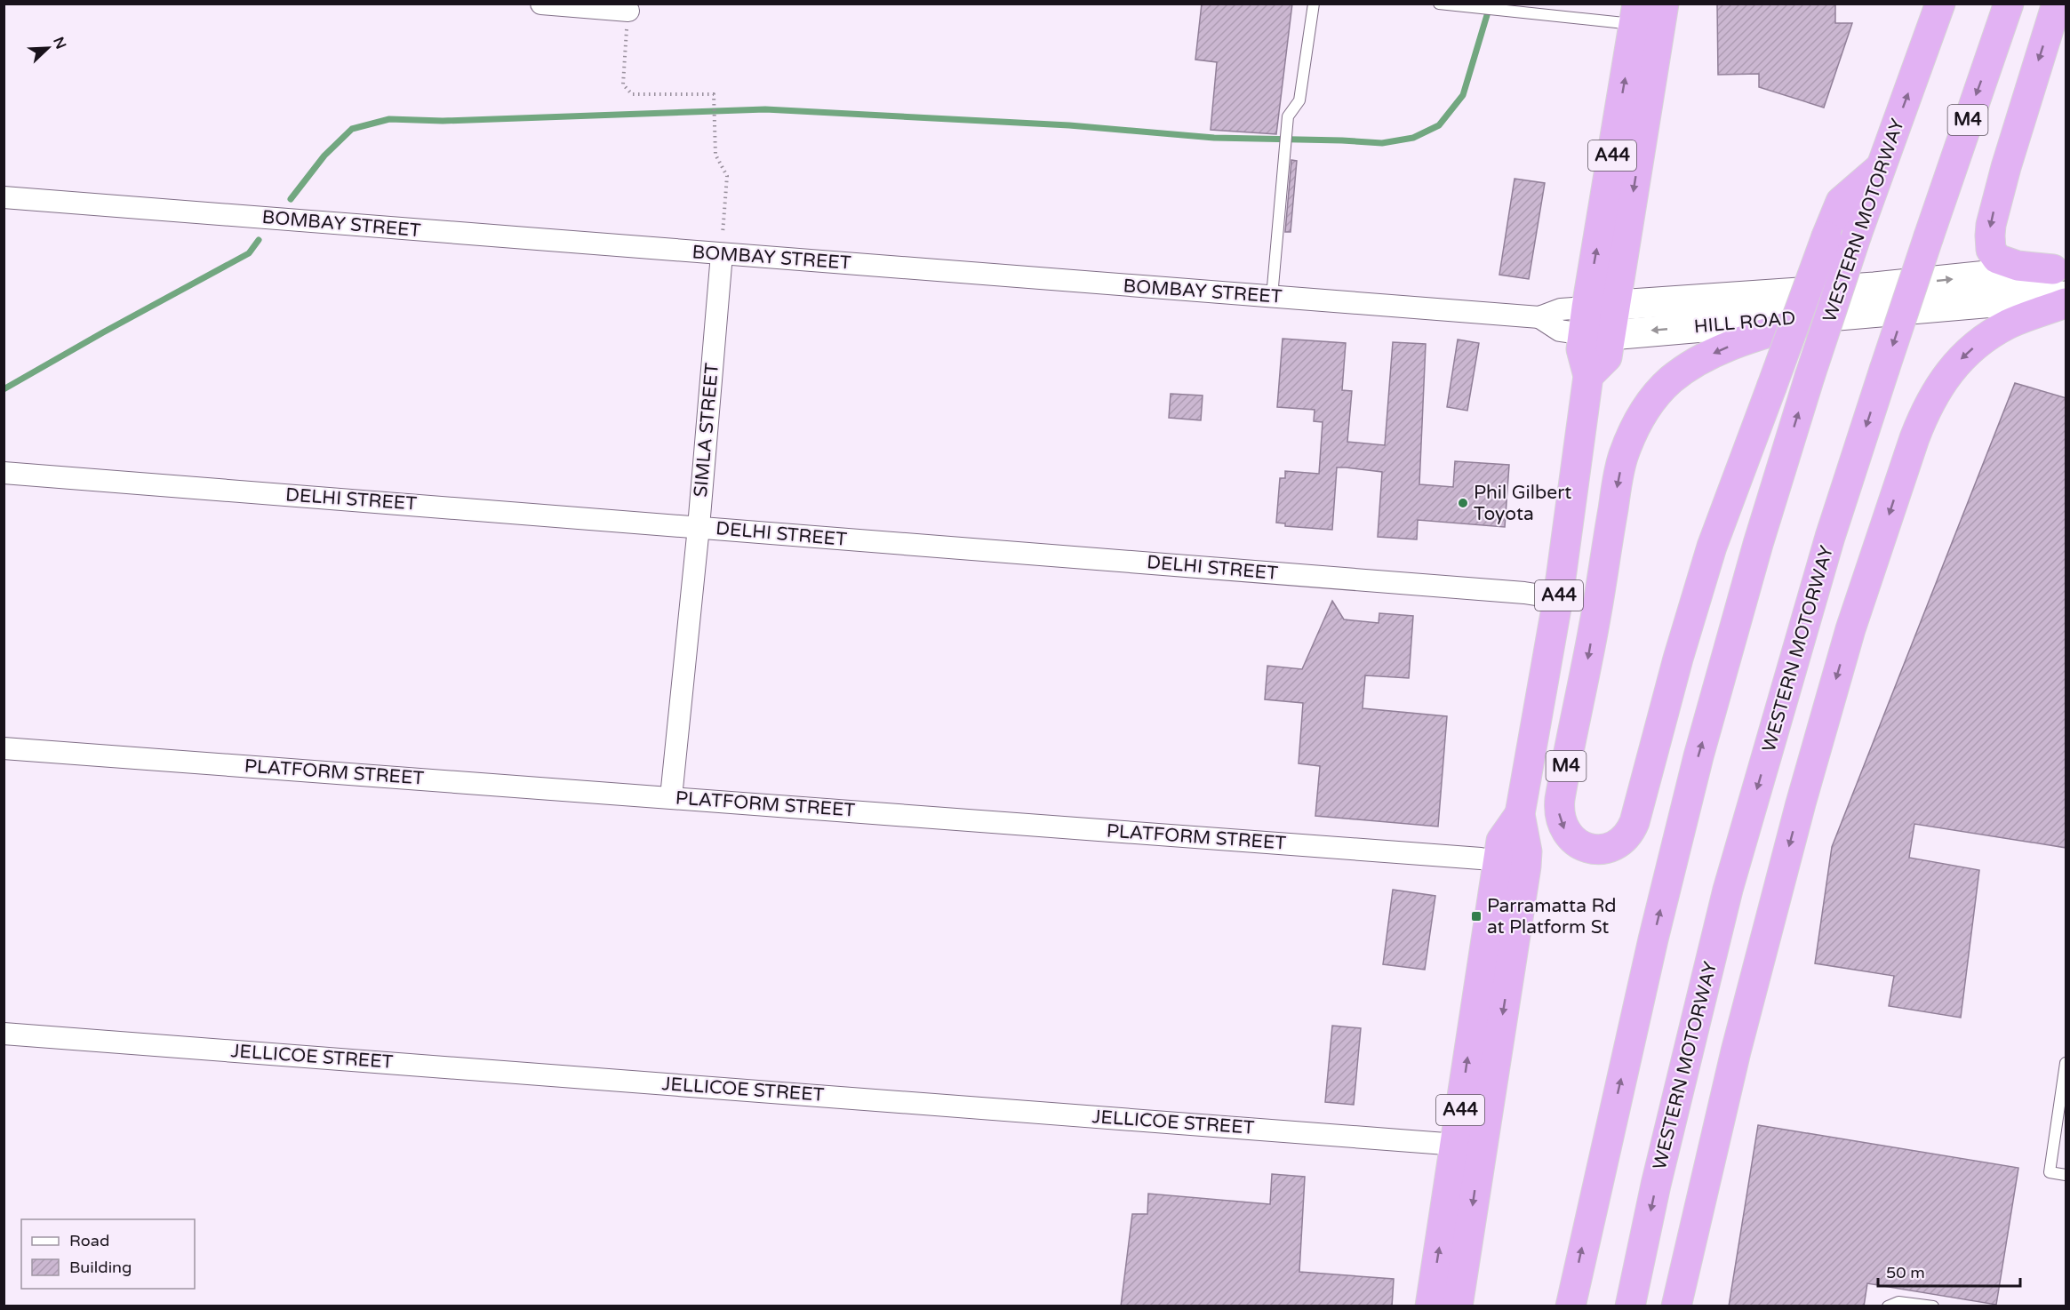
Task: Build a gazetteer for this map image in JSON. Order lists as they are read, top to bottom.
{
  "streets": {
    "highway": ["M4", "A44", "WESTERN MOTORWAY"],
    "main road": ["HILL ROAD"],
    "street": [
      "BOMBAY STREET",
      "SIMLA STREET",
      "DELHI STREET",
      "PLATFORM STREET",
      "JELLICOE STREET"
    ]
  },
  "crossings": [
    ["M4", "WESTERN MOTORWAY"],
    ["M4", "HILL ROAD"],
    ["A44", "BOMBAY STREET"],
    ["A44", "HILL ROAD"],
    ["A44", "DELHI STREET"],
    ["A44", "PLATFORM STREET"],
    ["A44", "JELLICOE STREET"],
    ["BOMBAY STREET", "HILL ROAD"],
    ["BOMBAY STREET", "SIMLA STREET"],
    ["SIMLA STREET", "DELHI STREET"],
    ["SIMLA STREET", "PLATFORM STREET"]
  ],
  "places": {
    "other": ["Phil Gilbert Toyota"],
    "transit": ["Parramatta Rd at Platform St"]
  },
  "legend": ["Road", "Building"],
  "scale_bar": "50 m",
  "north": "top right"
}
